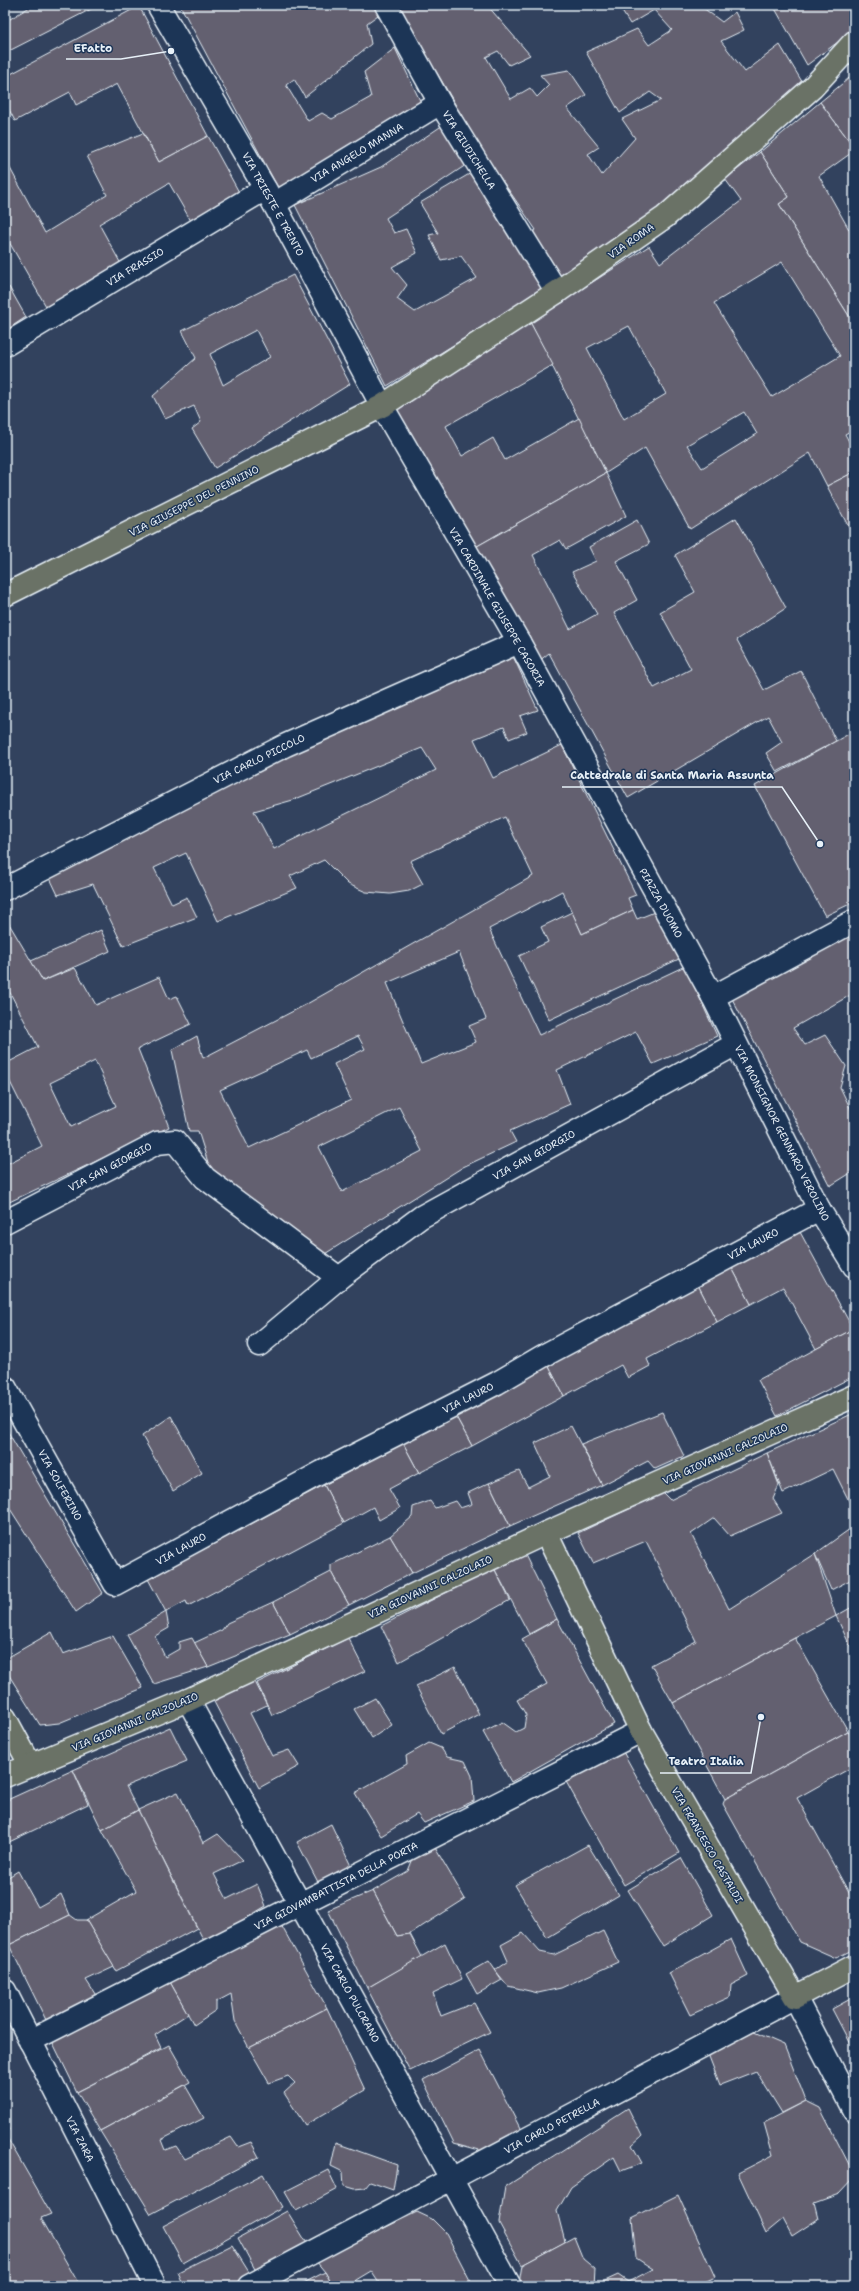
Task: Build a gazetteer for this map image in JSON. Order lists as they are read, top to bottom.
{
  "streets": {
    "main road": [
      "VIA ROMA",
      "VIA GIUSEPPE DEL PENNINO",
      "VIA GIOVANNI CALZOLAIO",
      "VIA FRANCESCO CASTALDI",
      "VIA CARLO PETRELLA"
    ],
    "street": [
      "VIA GIUDICHELLA",
      "VIA ANGELO MANNA",
      "VIA TRIESTE E TRENTO",
      "VIA FRASSIO",
      "VIA CARDINALE GIUSEPPE CASORIA",
      "VIA CARLO PICCOLO",
      "PIAZZA DUOMO",
      "VIA MONSIGNOR GENNARO VEROLINO",
      "VIA SAN GIORGIO",
      "VIA LAURO",
      "VIA SOLFERINO",
      "VIA GIOVAMBATTISTA DELLA PORTA",
      "VIA CARLO PULCRANO",
      "VIA ZARA"
    ]
  },
  "crossings": [
    ["VIA GIUDICHELLA", "VIA ANGELO MANNA"],
    ["VIA GIUDICHELLA", "VIA ROMA"],
    ["VIA ANGELO MANNA", "VIA TRIESTE E TRENTO"],
    ["VIA ANGELO MANNA", "VIA FRASSIO"],
    ["VIA TRIESTE E TRENTO", "VIA ROMA"],
    ["VIA TRIESTE E TRENTO", "VIA FRASSIO"],
    ["VIA TRIESTE E TRENTO", "VIA GIUSEPPE DEL PENNINO"],
    ["VIA TRIESTE E TRENTO", "VIA CARDINALE GIUSEPPE CASORIA"],
    ["VIA ROMA", "VIA GIUSEPPE DEL PENNINO"],
    ["VIA ROMA", "VIA CARDINALE GIUSEPPE CASORIA"],
    ["VIA GIUSEPPE DEL PENNINO", "VIA CARDINALE GIUSEPPE CASORIA"],
    ["VIA CARDINALE GIUSEPPE CASORIA", "VIA CARLO PICCOLO"],
    ["VIA CARDINALE GIUSEPPE CASORIA", "PIAZZA DUOMO"],
    ["PIAZZA DUOMO", "VIA MONSIGNOR GENNARO VEROLINO"],
    ["VIA MONSIGNOR GENNARO VEROLINO", "VIA SAN GIORGIO"],
    ["VIA MONSIGNOR GENNARO VEROLINO", "VIA LAURO"],
    ["VIA LAURO", "VIA SOLFERINO"],
    ["VIA GIOVANNI CALZOLAIO", "VIA FRANCESCO CASTALDI"],
    ["VIA GIOVANNI CALZOLAIO", "VIA CARLO PULCRANO"],
    ["VIA FRANCESCO CASTALDI", "VIA GIOVAMBATTISTA DELLA PORTA"],
    ["VIA FRANCESCO CASTALDI", "VIA CARLO PETRELLA"],
    ["VIA GIOVAMBATTISTA DELLA PORTA", "VIA CARLO PULCRANO"],
    ["VIA GIOVAMBATTISTA DELLA PORTA", "VIA ZARA"],
    ["VIA CARLO PULCRANO", "VIA CARLO PETRELLA"]
  ],
  "places": ["EFatto", "Cattedrale di Santa Maria Assunta", "Teatro Italia"]
}
